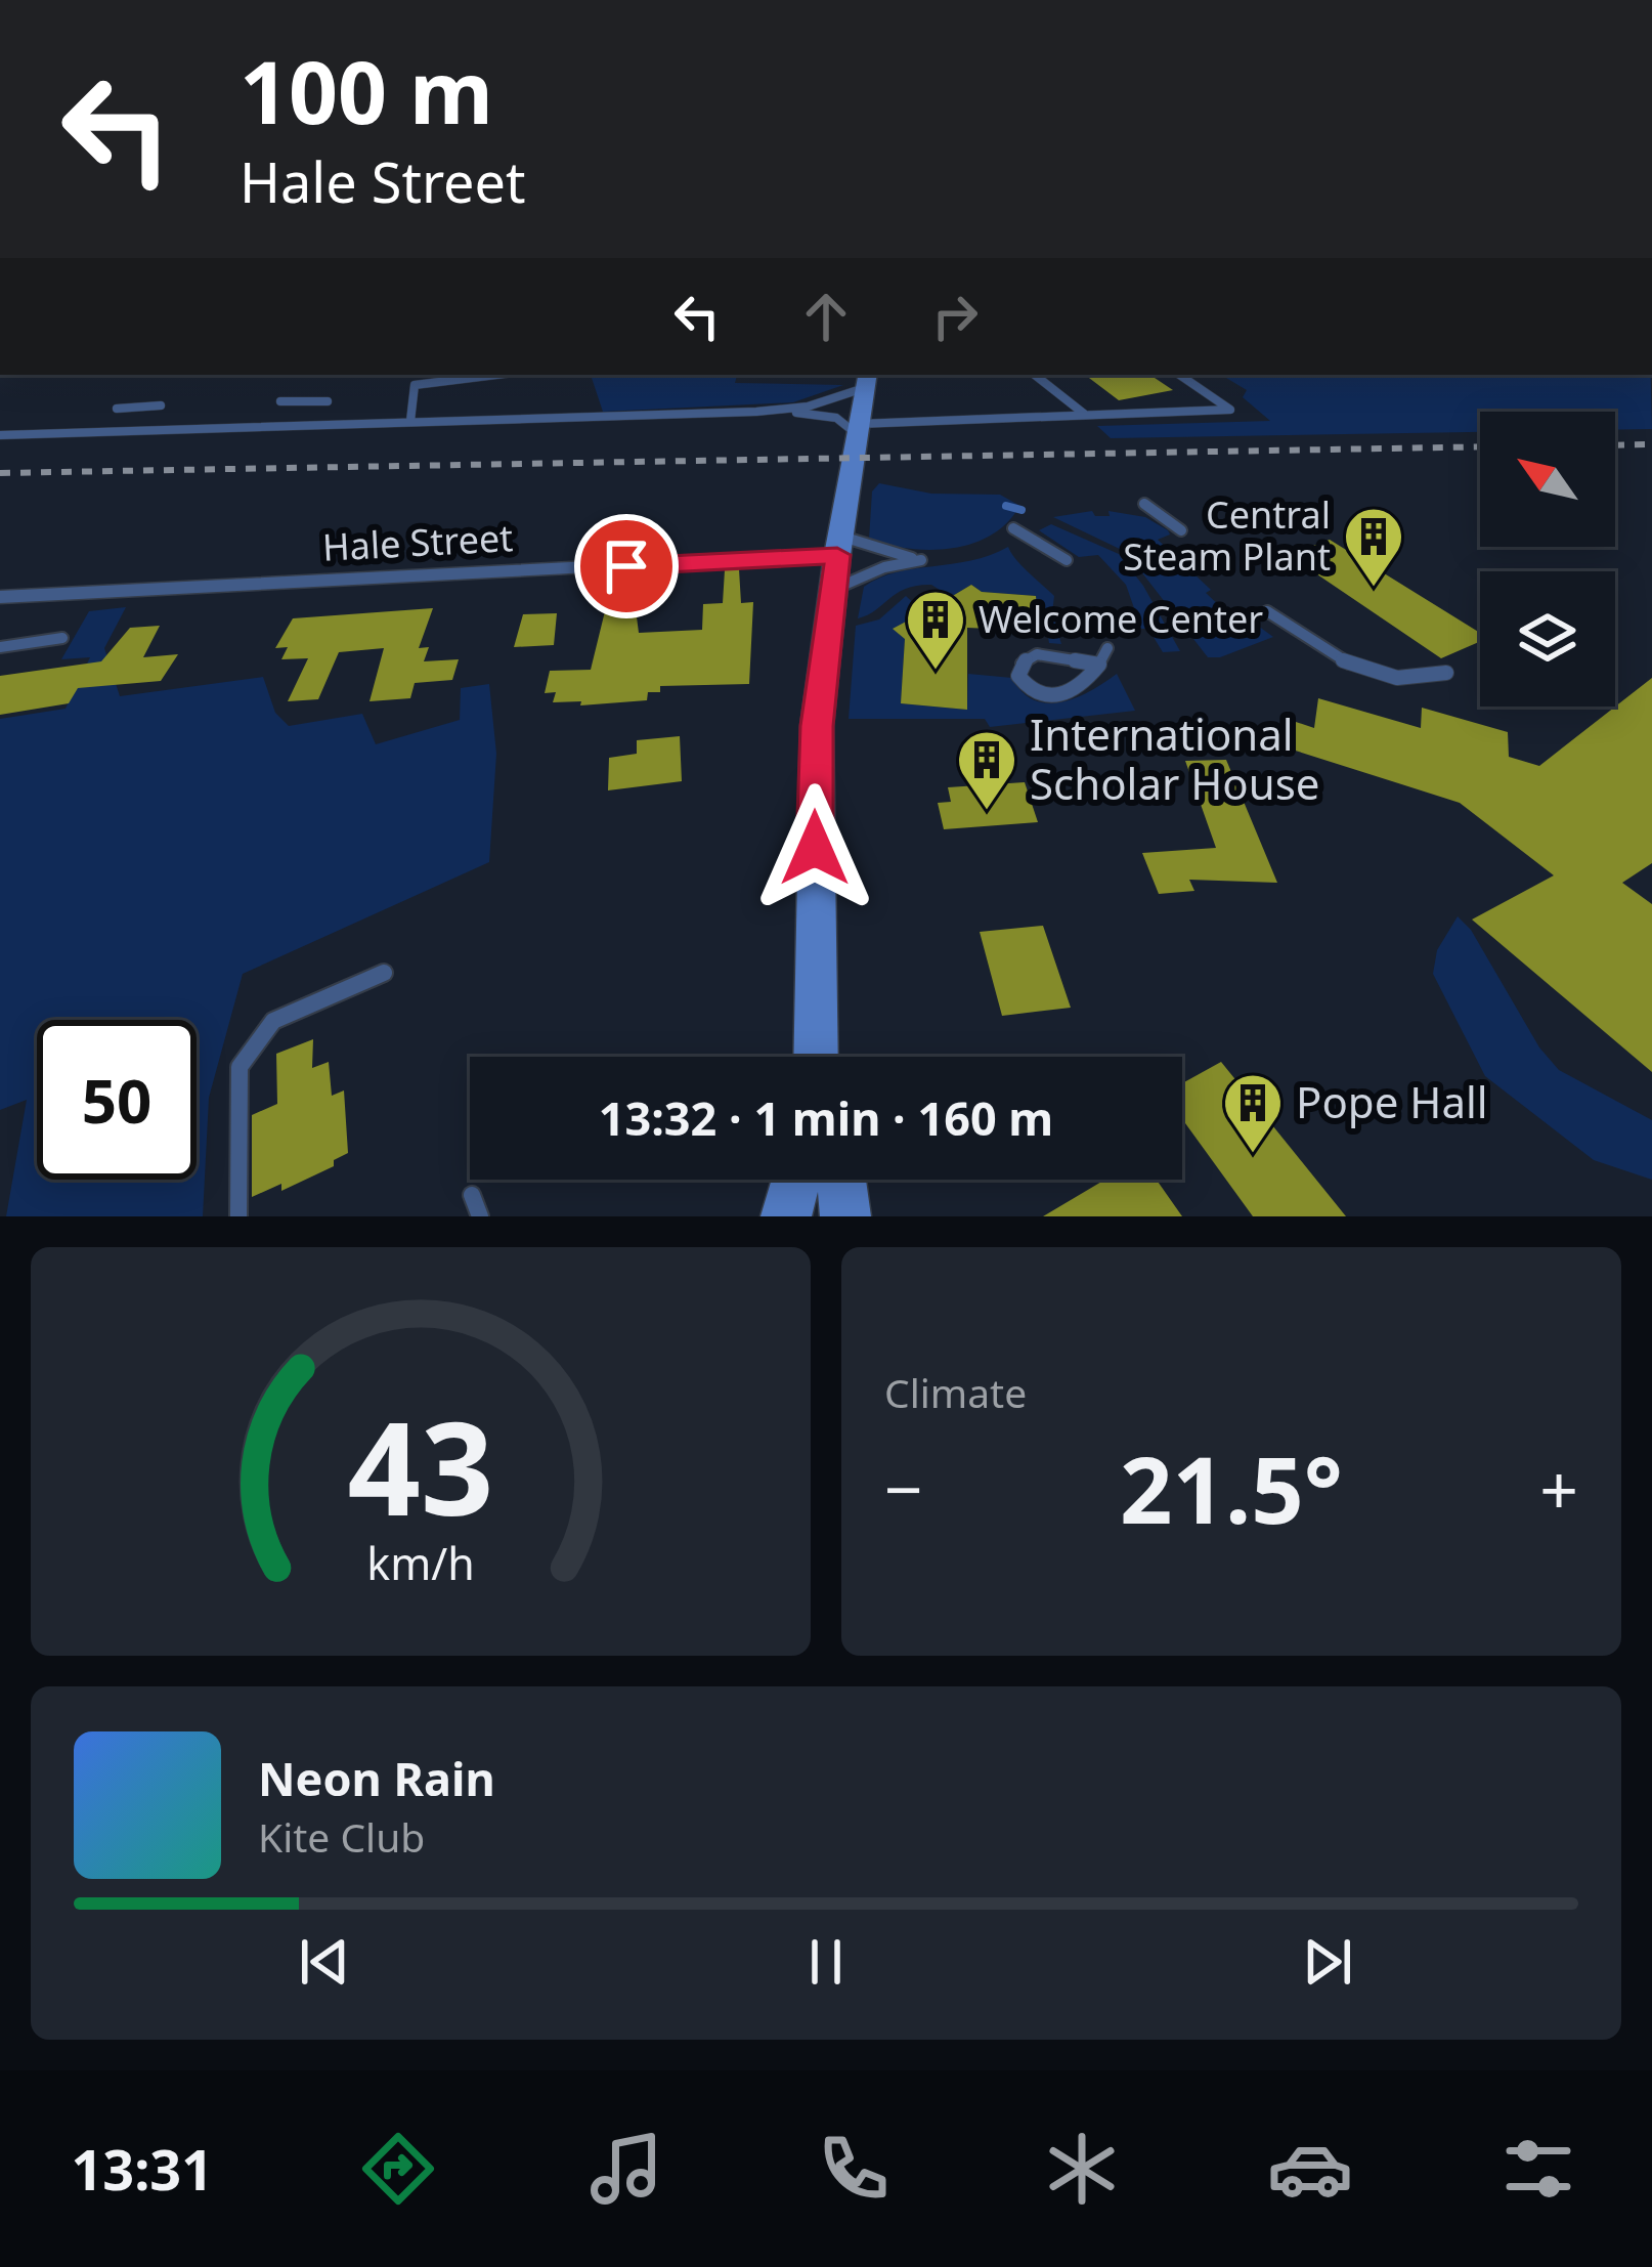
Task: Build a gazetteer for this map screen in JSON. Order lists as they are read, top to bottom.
{
  "streets": {
    "street": ["Hale Street"]
  },
  "places": {
    "building": [
      "Central Steam Plant",
      "Welcome Center",
      "International Scholar House",
      "Pope Hall"
    ]
  },
  "north": "top left",
  "page": {
    "turn": ["100 m", "Hale Street"],
    "limit": "50",
    "trip": "13:32 · 1 min · 160 m",
    "tile": "Climate",
    "heat": ["−", "21.5°", "+"],
    "song": ["Neon Rain", "Kite Club"],
    "tabs": "13:31",
    "gauge": ["43", "km/h"]
  }
}
